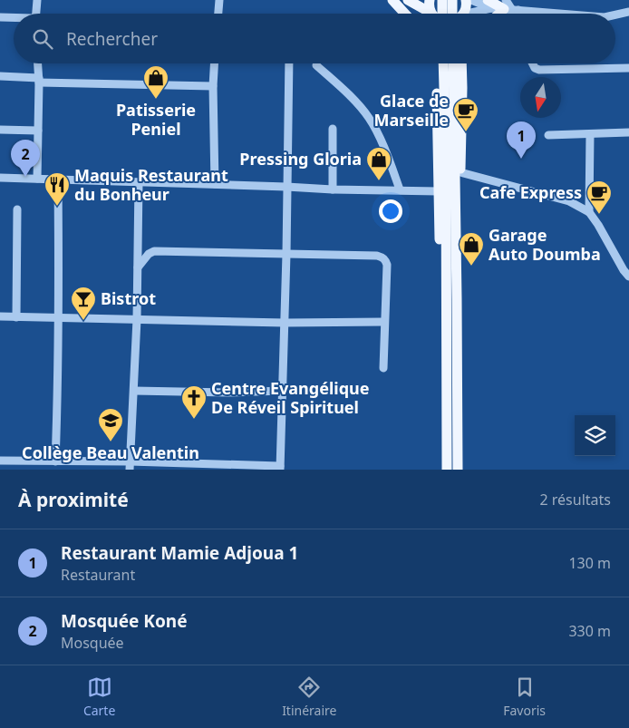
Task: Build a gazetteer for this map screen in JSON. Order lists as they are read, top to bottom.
{
  "places": {
    "shop": ["Patisserie Peniel", "Pressing Gloria", "Garage Auto Doumba"],
    "cafe": ["Glace de Marseille", "Cafe Express"],
    "restaurant": ["Maquis Restaurant du Bonheur"],
    "bar": ["Bistrot"],
    "church": ["Centre Evangélique De Réveil Spirituel"],
    "school or university": ["Collège Beau Valentin"]
  },
  "north": "bottom",
  "page": {
    "search": "Rechercher",
    "pins": ["1", "2"],
    "heading": ["À proximité", "2 résultats"],
    "list": [
      {
        "mark": "1",
        "name": "Restaurant Mamie Adjoua 1",
        "note": "Restaurant",
        "value": "130 m"
      },
      {
        "mark": "2",
        "name": "Mosquée Koné",
        "note": "Mosquée",
        "value": "330 m"
      }
    ],
    "nav": ["Carte", "Itinéraire", "Favoris"]
  }
}
